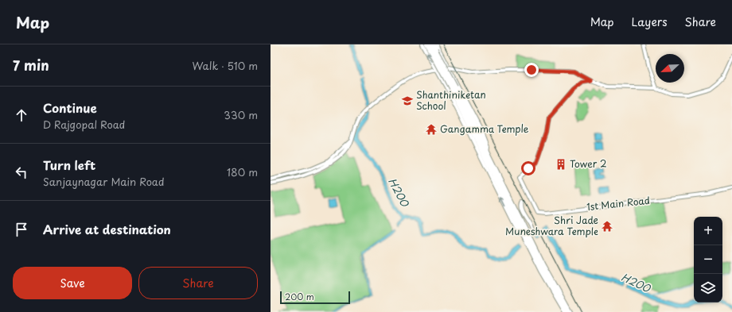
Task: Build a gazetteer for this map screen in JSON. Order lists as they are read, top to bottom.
{
  "streets": {
    "street": ["1st Main Road"]
  },
  "water": ["H200"],
  "places": {
    "school or university": ["Shanthiniketan School"],
    "temple": ["Gangamma Temple", "Shri Jade Muneshwara Temple"],
    "building": ["Tower 2"]
  },
  "scale_bar": "200 m",
  "north": "bottom left",
  "page": {
    "header": "Map",
    "nav": ["Map", "Layers", "Share"],
    "heading": ["7 min", "Walk · 510 m"],
    "list": [
      ["Continue", "D Rajgopal Road", "330 m"],
      ["Turn left", "Sanjaynagar Main Road", "180 m"],
      "Arrive at destination"
    ],
    "map_buttons": ["+", "−"],
    "buttons": ["Save", "Share"],
    "scale": "200 m"
  }
}
